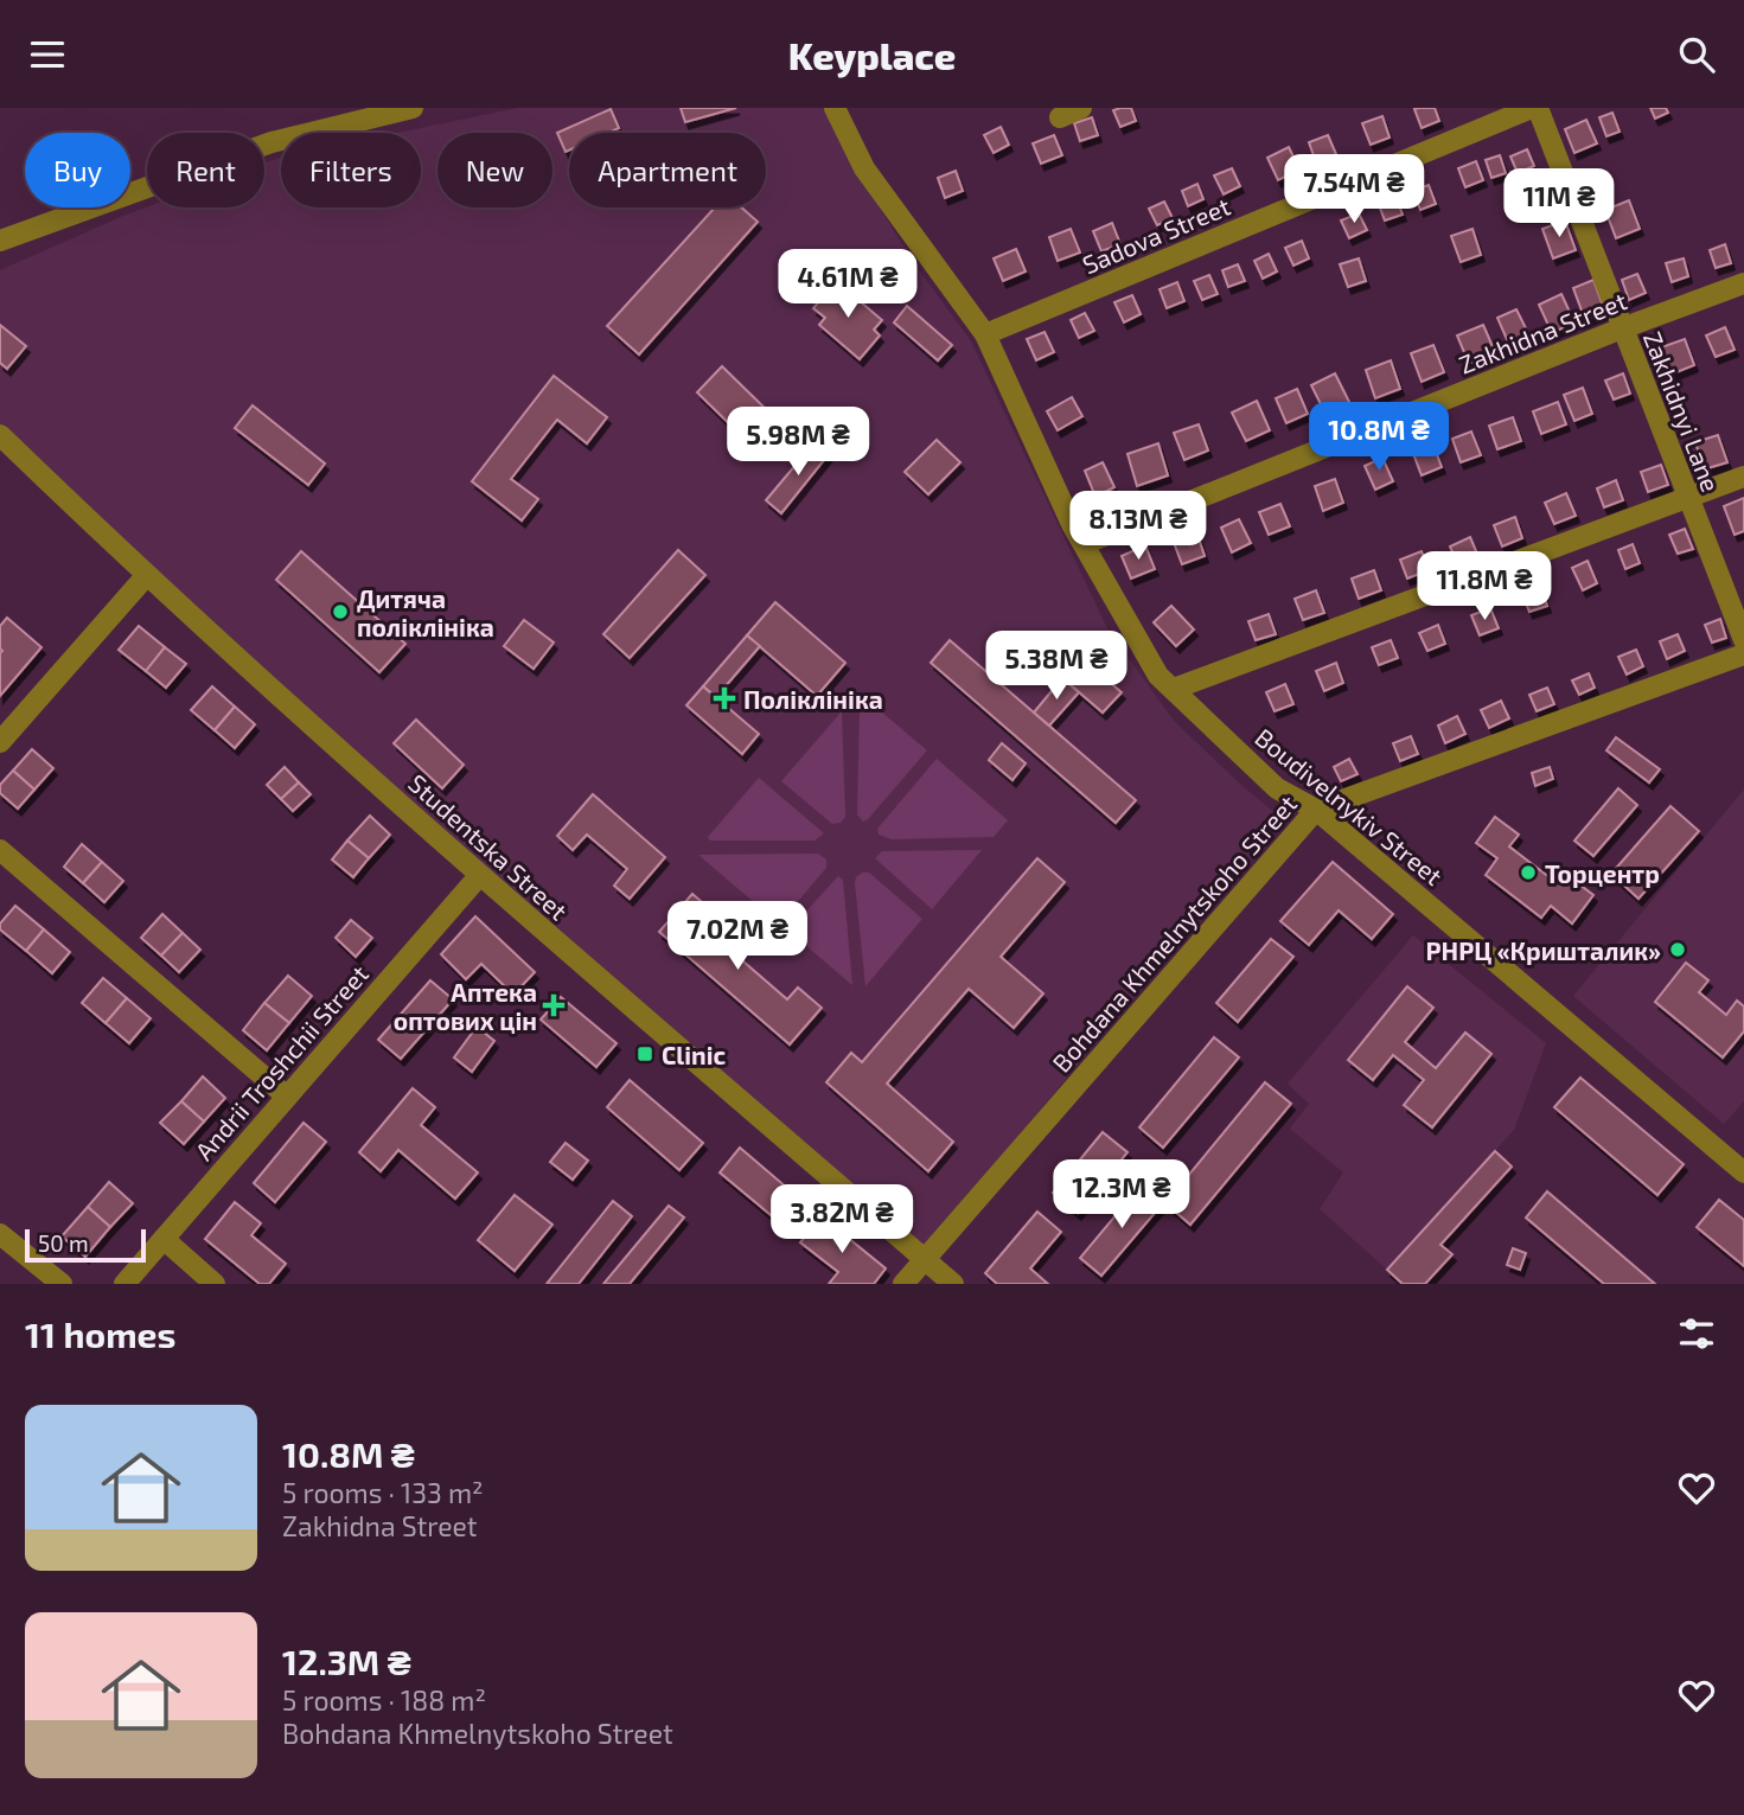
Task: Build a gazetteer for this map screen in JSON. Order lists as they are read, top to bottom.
{
  "streets": {
    "street": [
      "Sadova Street",
      "Zakhidna Street",
      "Zakhidnyi Lane",
      "Boudivelnykiv Street",
      "Studentska Street",
      "Bohdana Khmelnytskoho Street",
      "Andrii Troshchii Street"
    ]
  },
  "crossings": [
    ["Sadova Street", "Boudivelnykiv Street"],
    ["Zakhidna Street", "Zakhidnyi Lane"],
    ["Zakhidna Street", "Boudivelnykiv Street"],
    ["Boudivelnykiv Street", "Bohdana Khmelnytskoho Street"],
    ["Studentska Street", "Bohdana Khmelnytskoho Street"],
    ["Studentska Street", "Andrii Troshchii Street"]
  ],
  "places": {
    "other": ["Дитяча поліклініка", "Торцентр", "РНРЦ «Кришталик»"],
    "health": ["Поліклініка", "Аптека оптових цін"],
    "transit": ["Clinic"]
  },
  "scale_bar": "50 m",
  "page": {
    "header": "Keyplace",
    "chip": [
      "Buy",
      "Rent",
      "Filters",
      "New",
      "Apartment"
    ],
    "price": [
      "7.54M ₴",
      "11M ₴",
      "4.61M ₴",
      "10.8M ₴",
      "5.98M ₴",
      "8.13M ₴",
      "11.8M ₴",
      "5.38M ₴",
      "7.02M ₴",
      "12.3M ₴",
      "3.82M ₴"
    ],
    "scale": "50 m",
    "heading": "11 homes",
    "list": [
      {
        "name": "10.8M ₴",
        "note": "5 rooms · 133 m² · Zakhidna Street"
      },
      {
        "name": "12.3M ₴",
        "note": "5 rooms · 188 m² · Bohdana Khmelnytskoho Street"
      }
    ]
  }
}
